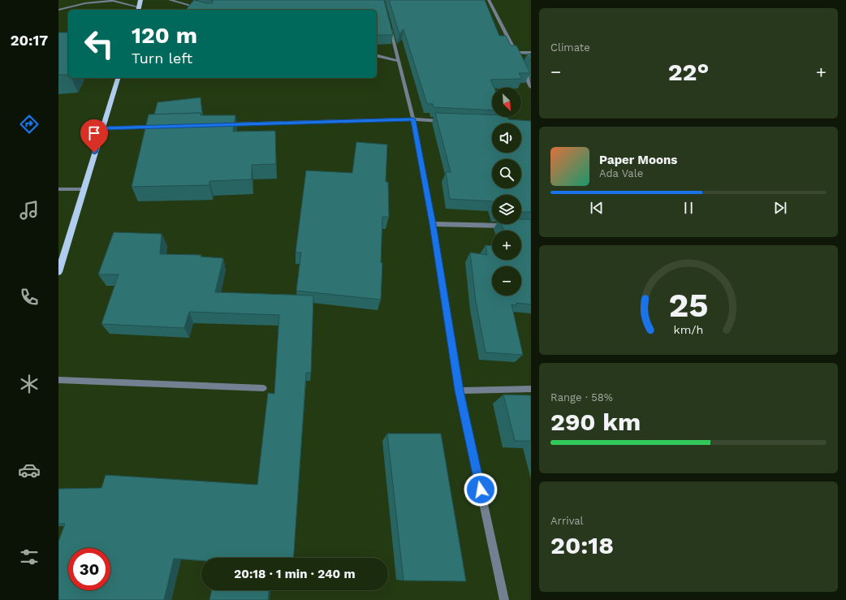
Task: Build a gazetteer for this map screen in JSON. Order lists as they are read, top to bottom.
{
  "north": "bottom right",
  "page": {
    "tabs": "20:17",
    "tile": [
      "Climate",
      ["Range · 58%", "290 km"],
      ["Arrival", "20:18"]
    ],
    "turn": ["120 m", "Turn left"],
    "heat": ["−", "22°", "+"],
    "map_buttons": ["+", "−"],
    "song": ["Paper Moons", "Ada Vale"],
    "limit": "30",
    "trip": "20:18 · 1 min · 240 m",
    "gauge": ["25", "km/h"]
  }
}
